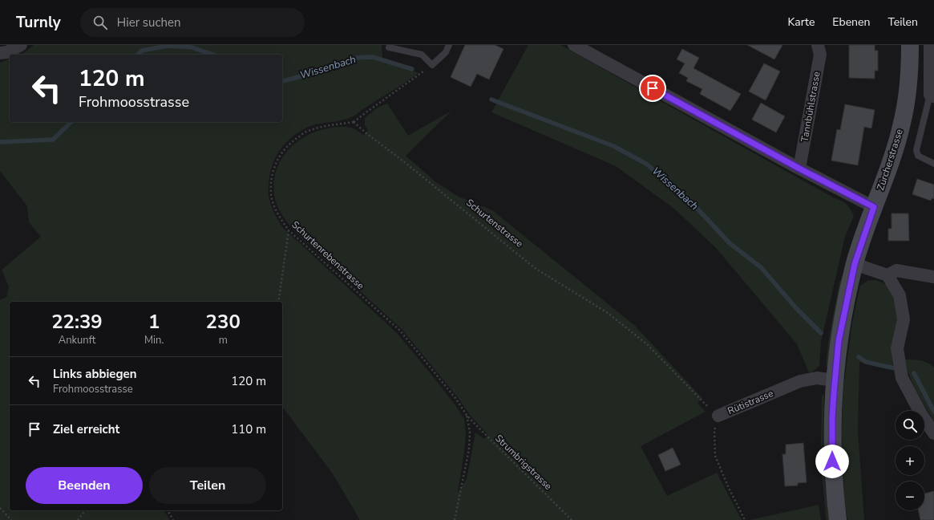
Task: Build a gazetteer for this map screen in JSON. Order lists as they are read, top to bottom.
{
  "streets": {
    "main road": ["Zürcherstrasse"],
    "street": ["Tannbühlstrasse", "Rütistrasse"],
    "path": ["Schurtenstrasse", "Schurtenrebenstrasse", "Strumbrigstrasse"]
  },
  "crossings": [
    ["Zürcherstrasse", "Rütistrasse"],
    ["Schurtenstrasse", "Schurtenrebenstrasse"],
    ["Schurtenstrasse", "Rütistrasse"],
    ["Schurtenrebenstrasse", "Strumbrigstrasse"]
  ],
  "water": ["Wissenbach"],
  "page": {
    "header": "Turnly",
    "search": "Hier suchen",
    "nav": ["Karte", "Ebenen", "Teilen"],
    "turn": ["120 m", "Frohmoosstrasse"],
    "eta": [
      "22:39",
      "Ankunft",
      "1",
      "Min.",
      "230",
      "m"
    ],
    "list": [
      {
        "name": "Links abbiegen",
        "note": "Frohmoosstrasse",
        "value": "120 m"
      },
      {
        "name": "Ziel erreicht",
        "value": "110 m"
      }
    ],
    "map_buttons": ["+", "−"],
    "buttons": ["Beenden", "Teilen"]
  }
}
